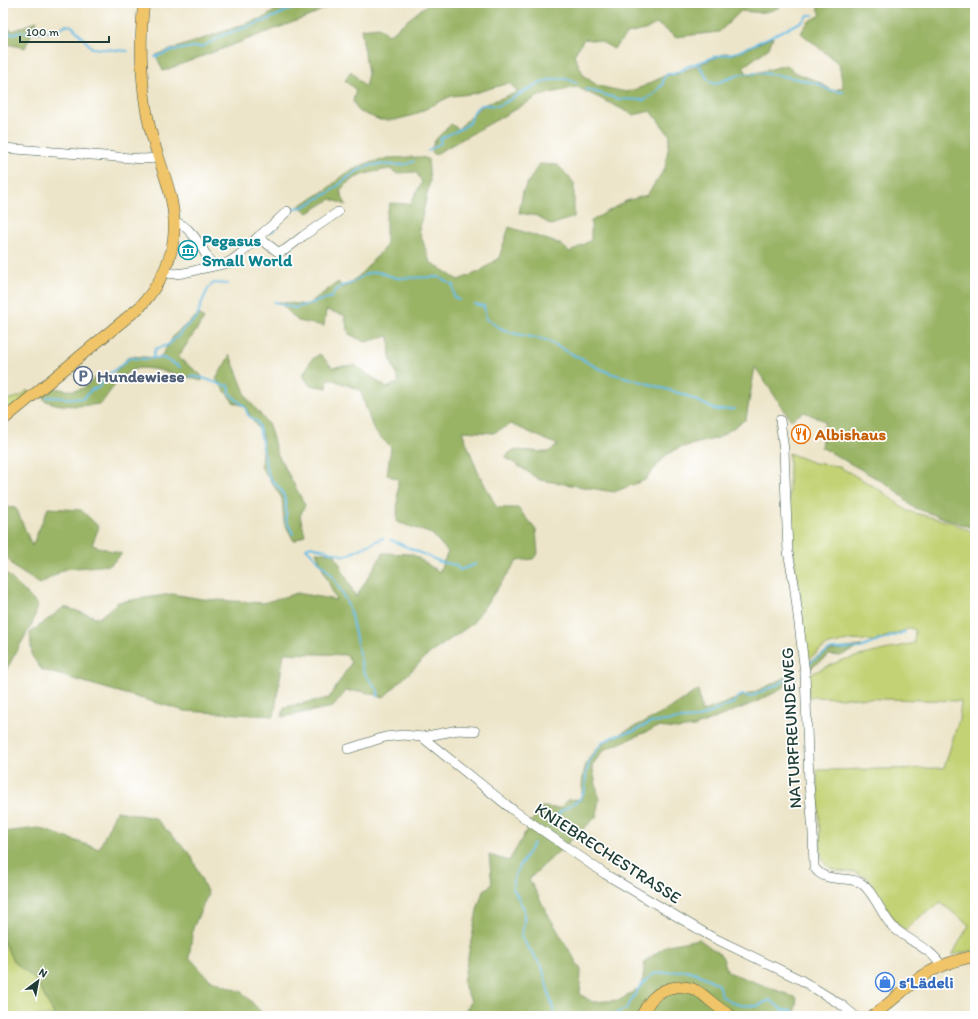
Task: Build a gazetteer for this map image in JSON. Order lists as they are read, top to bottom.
{
  "streets": {
    "street": ["NATURFREUNDEWEG", "KNIEBRECHESTRASSE"]
  },
  "places": {
    "museum": ["Pegasus Small World"],
    "parking": ["Hundewiese"],
    "restaurant": ["Albishaus"],
    "shop": ["s‘Lädeli"]
  },
  "scale_bar": "100 m",
  "north": "top right"
}
